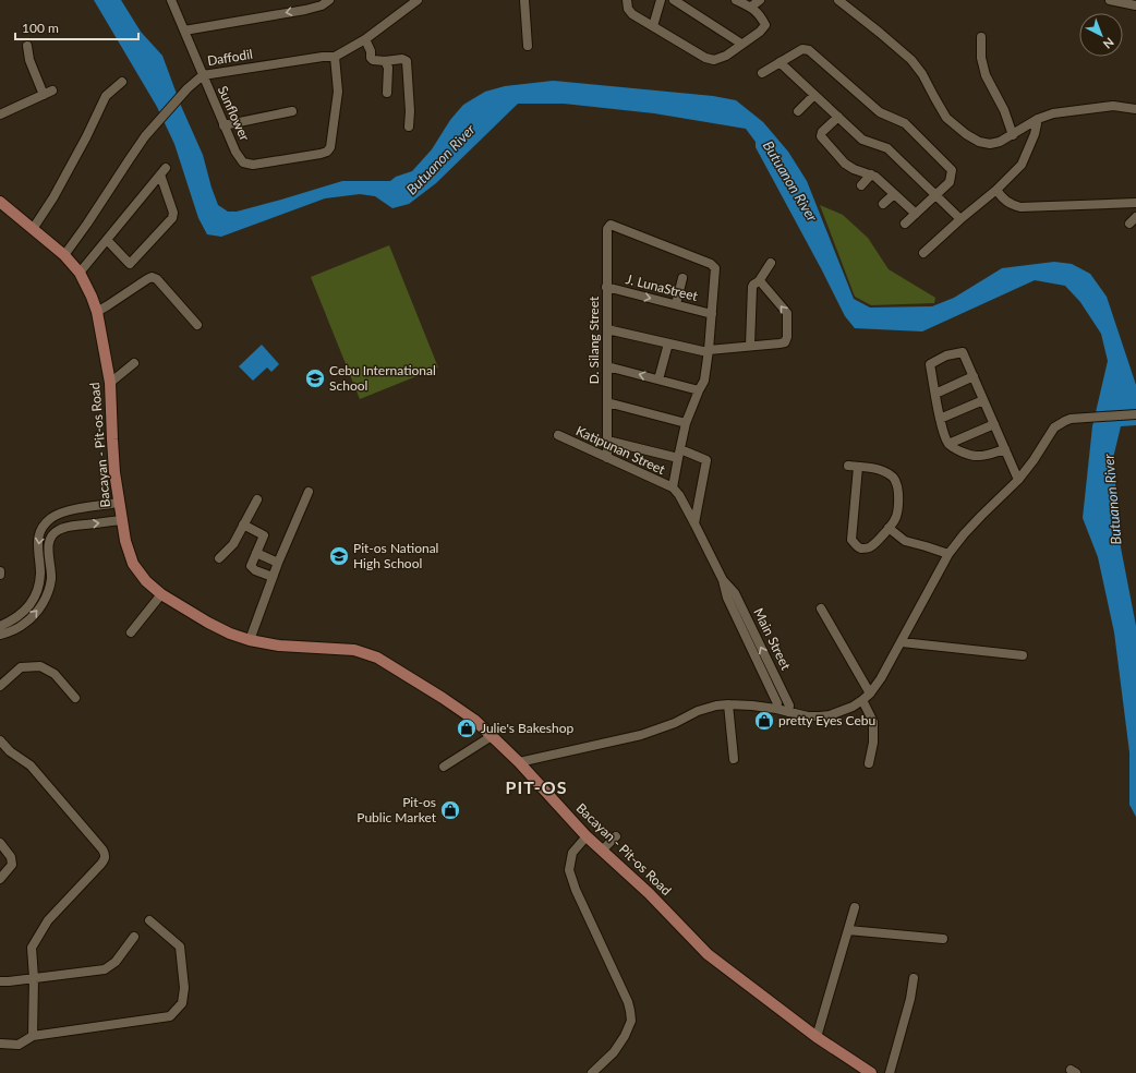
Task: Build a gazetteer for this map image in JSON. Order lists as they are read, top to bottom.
{
  "streets": {
    "main road": ["Bacayan - Pit-os Road"],
    "street": [
      "Daffodil",
      "Sunflower",
      "J. LunaStreet",
      "D. Silang Street",
      "Katipunan Street",
      "Main Street"
    ]
  },
  "crossings": [
    ["Daffodil", "Sunflower"],
    ["Daffodil", "Bacayan - Pit-os Road"],
    ["J. LunaStreet", "D. Silang Street"],
    ["D. Silang Street", "Katipunan Street"],
    ["Katipunan Street", "Main Street"]
  ],
  "districts": ["PIT-OS"],
  "water": ["Butuanon River"],
  "places": {
    "school or university": ["Cebu International School", "Pit-os National High School"],
    "shop": ["pretty Eyes Cebu", "Julie's Bakeshop", "Pit-os Public Market"]
  },
  "scale_bar": "100 m",
  "north": "bottom right"
}
